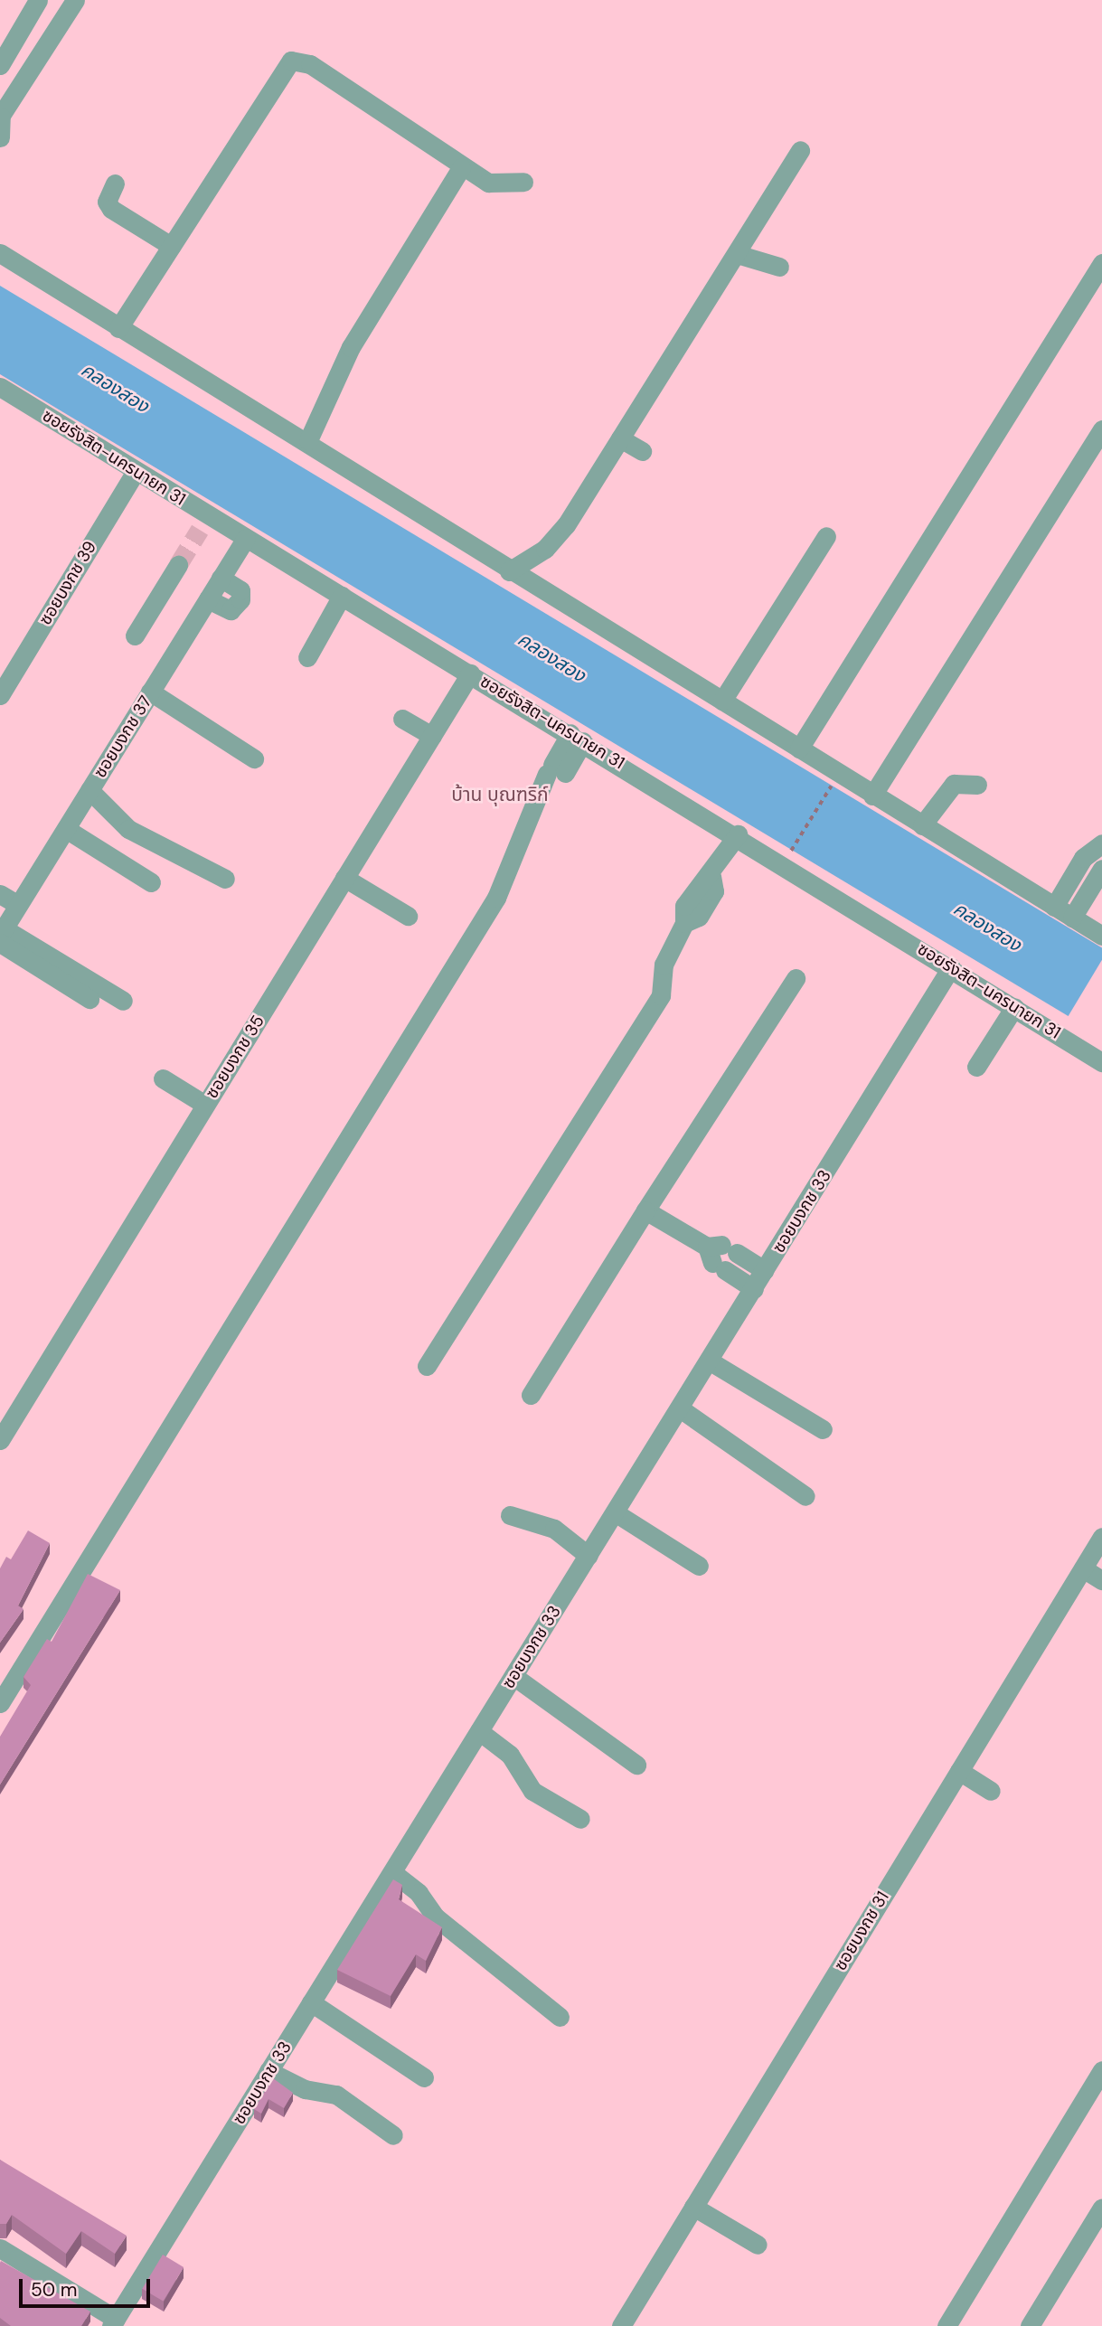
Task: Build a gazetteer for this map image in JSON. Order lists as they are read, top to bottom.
{
  "streets": {
    "street": [
      "ซอยรังสิต-นครนายก 31",
      "ซอยบงกช 39",
      "ซอยบงกช 37",
      "ซอยบงกช 35",
      "ซอยบงกช 33",
      "ซอยบงกช 31"
    ]
  },
  "crossings": [
    ["ซอยรังสิต-นครนายก 31", "ซอยบงกช 39"],
    ["ซอยรังสิต-นครนายก 31", "ซอยบงกช 37"],
    ["ซอยรังสิต-นครนายก 31", "ซอยบงกช 35"],
    ["ซอยรังสิต-นครนายก 31", "ซอยบงกช 33"]
  ],
  "districts": ["บ้าน บุณฑริก์"],
  "water": ["คลองสอง"],
  "scale_bar": "50 m"
}
